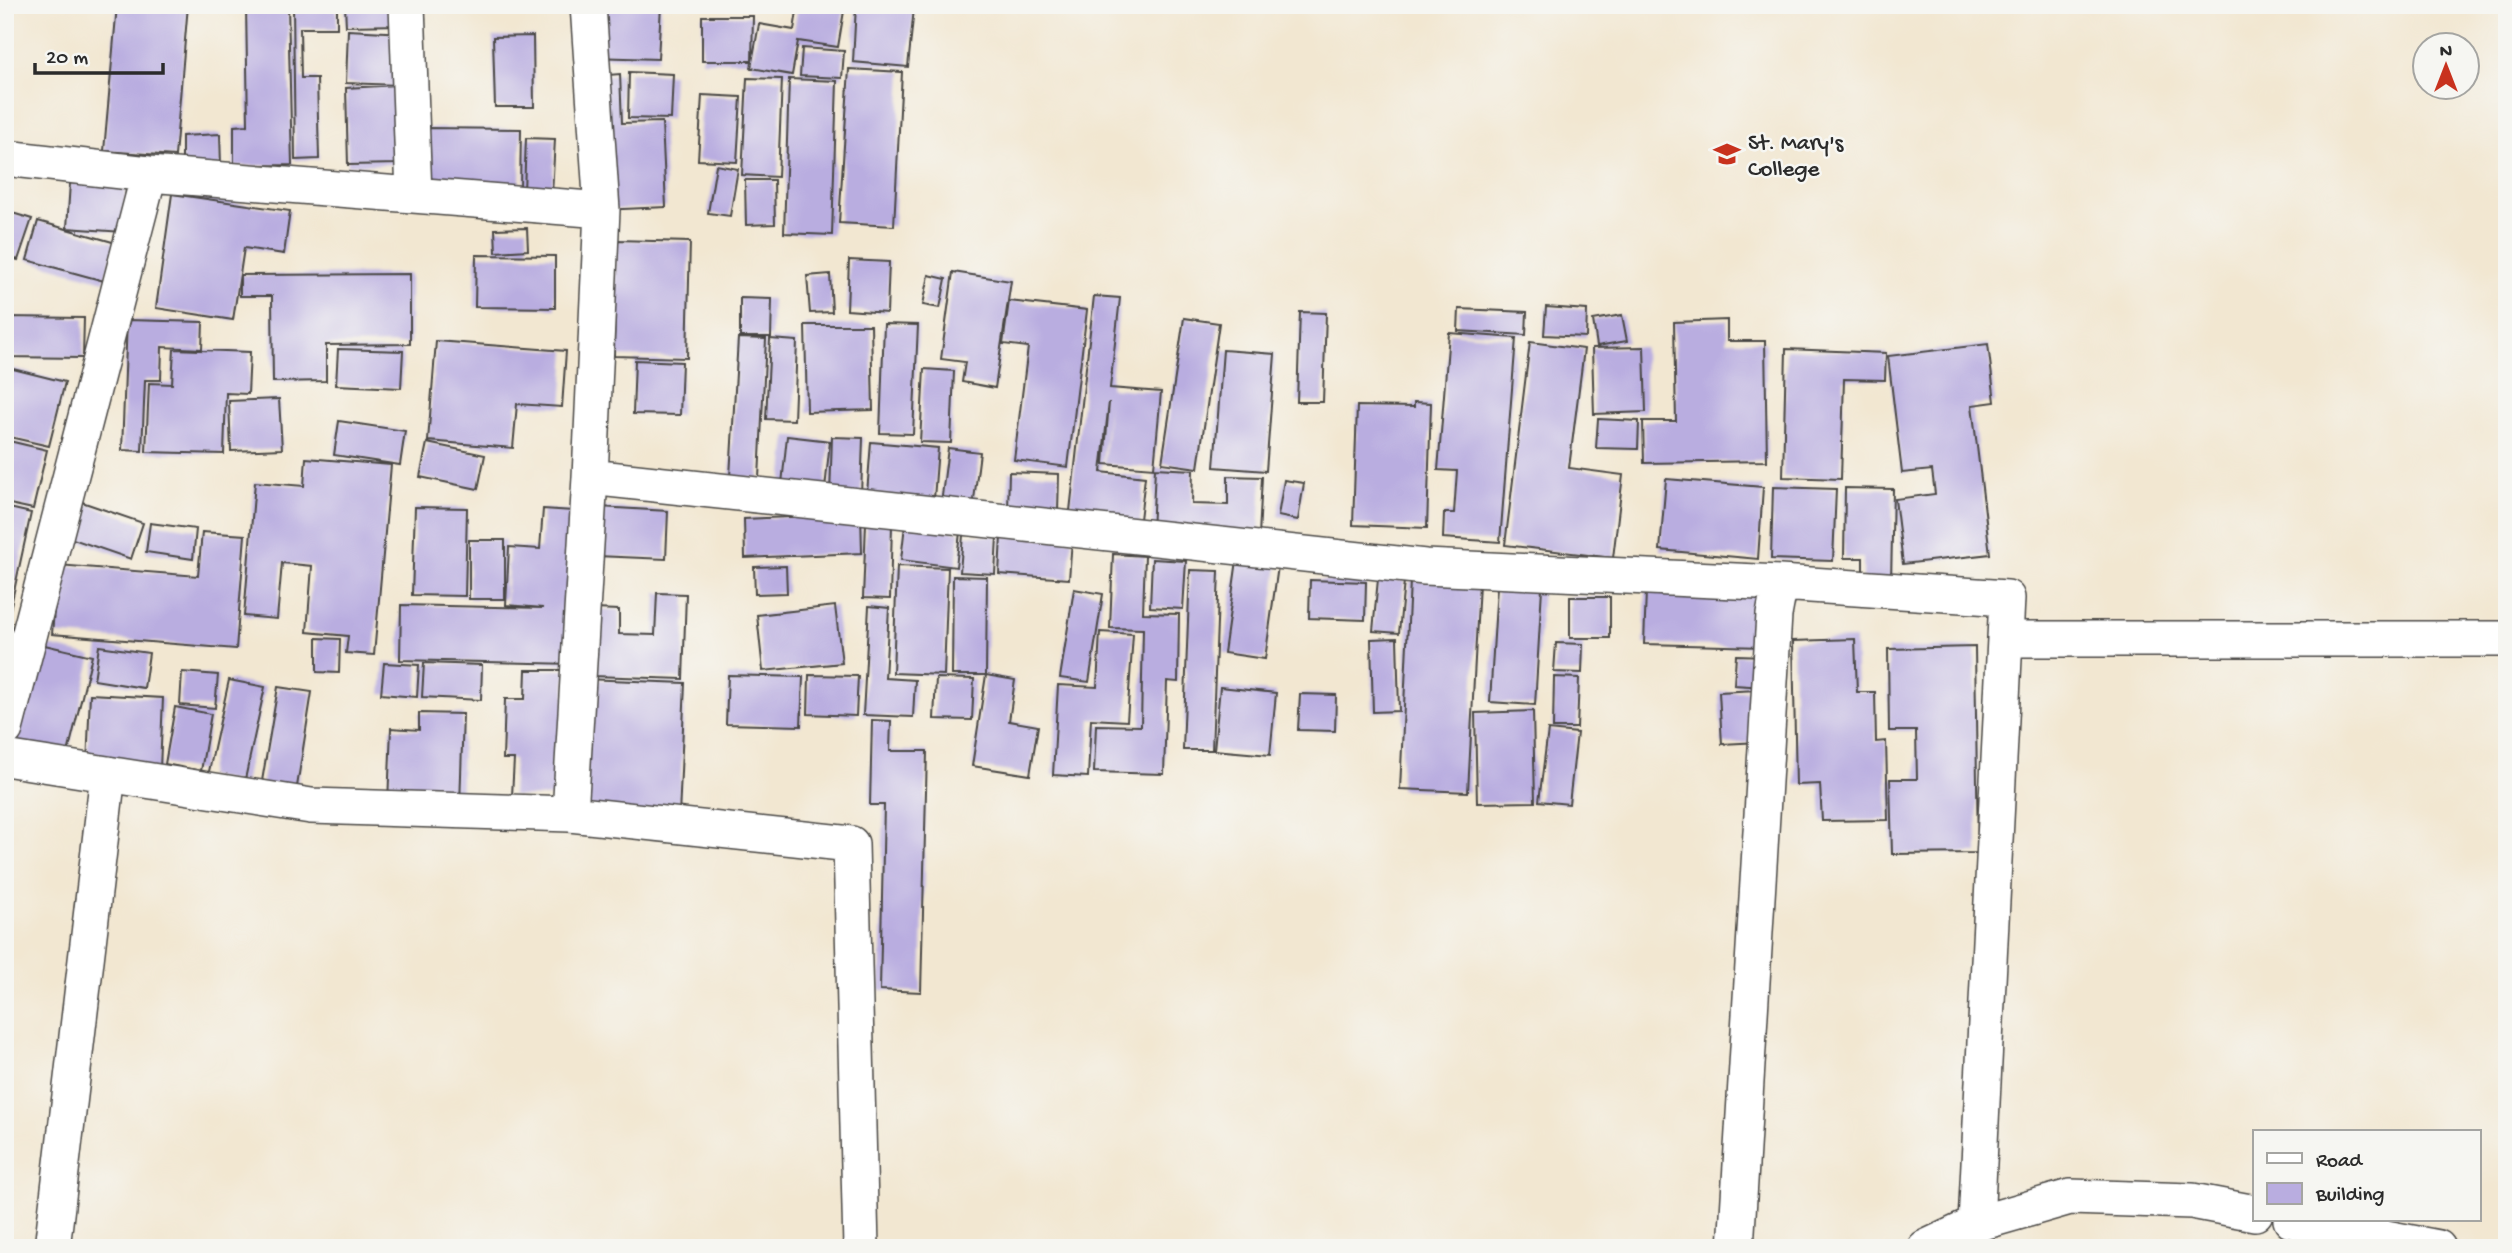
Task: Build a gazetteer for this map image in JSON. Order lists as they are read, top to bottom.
{
  "places": {
    "school or university": ["St. Mary's College"]
  },
  "legend": ["Road", "Building"],
  "scale_bar": "20 m",
  "north": "top"
}
